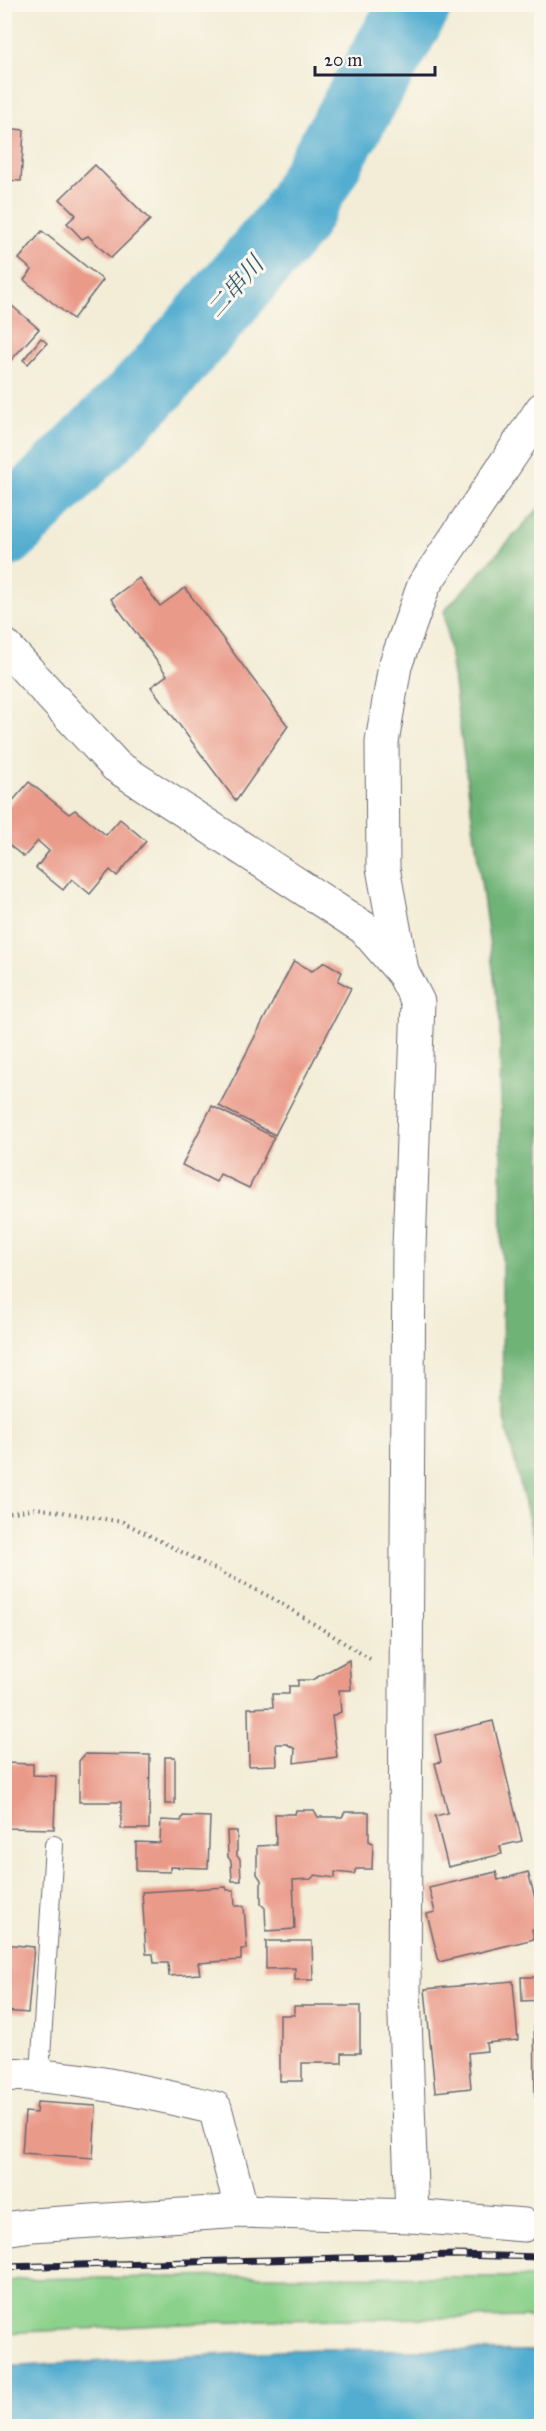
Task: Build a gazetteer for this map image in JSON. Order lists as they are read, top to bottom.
{
  "water": ["二串川"],
  "scale_bar": "20 m"
}
